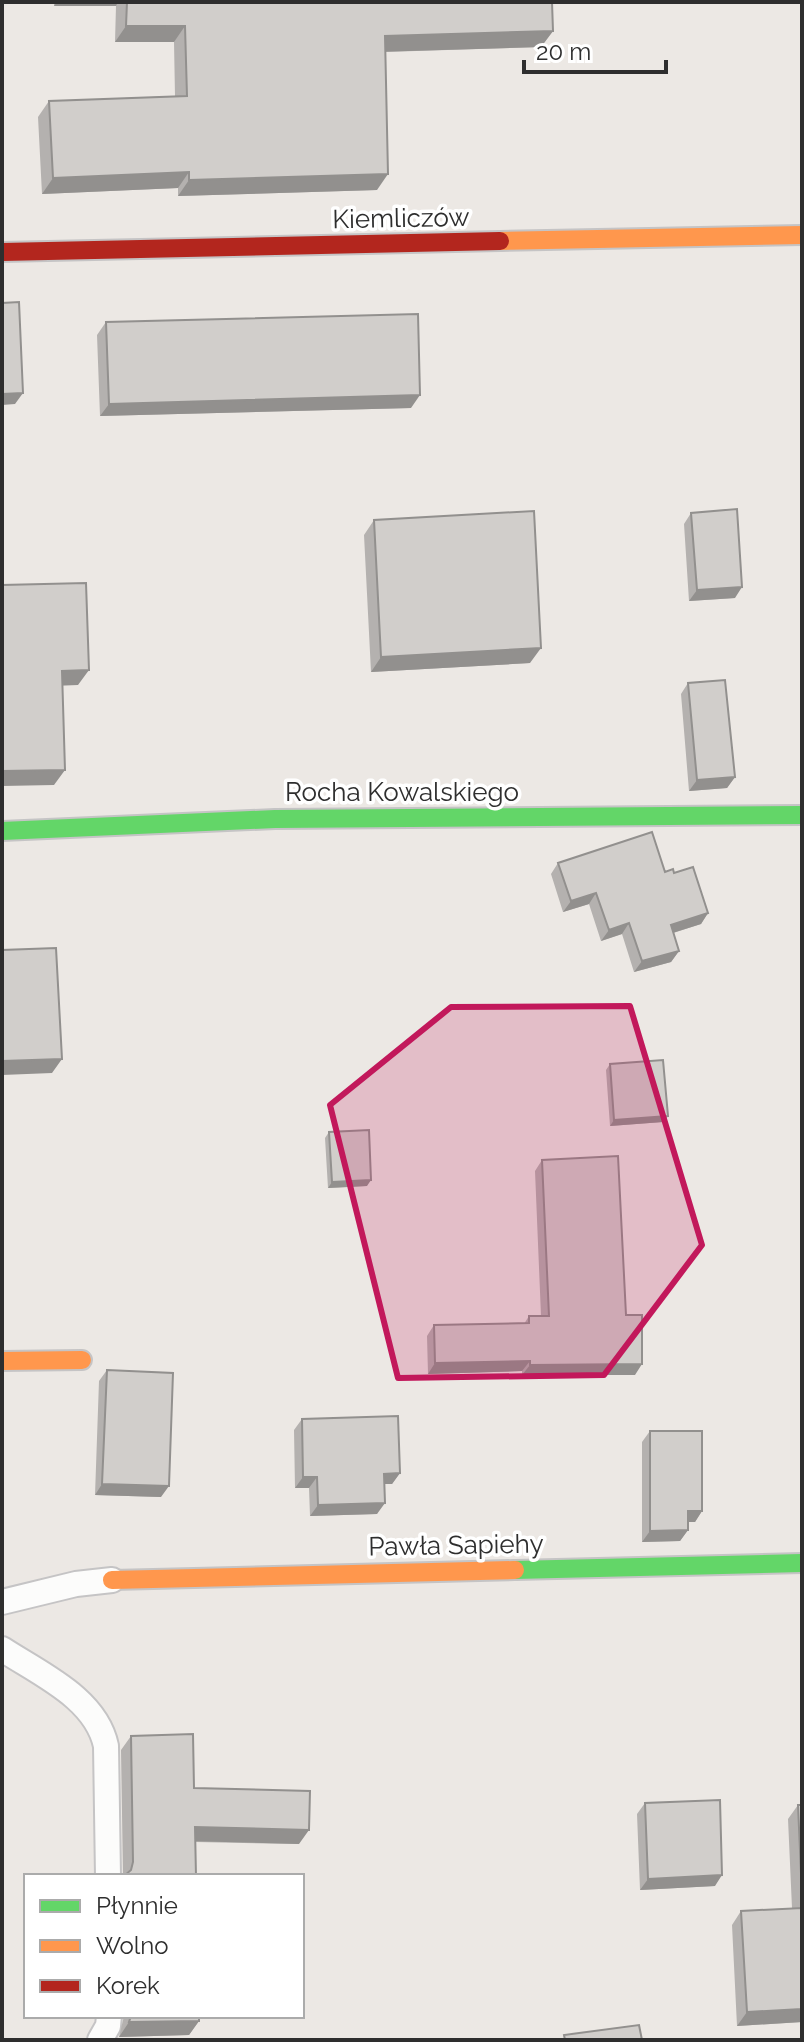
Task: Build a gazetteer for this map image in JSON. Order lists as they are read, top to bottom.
{
  "streets": {
    "street": ["Kiemliczów", "Rocha Kowalskiego", "Pawła Sapiehy"]
  },
  "legend": ["Płynnie", "Wolno", "Korek"],
  "scale_bar": "20 m"
}
